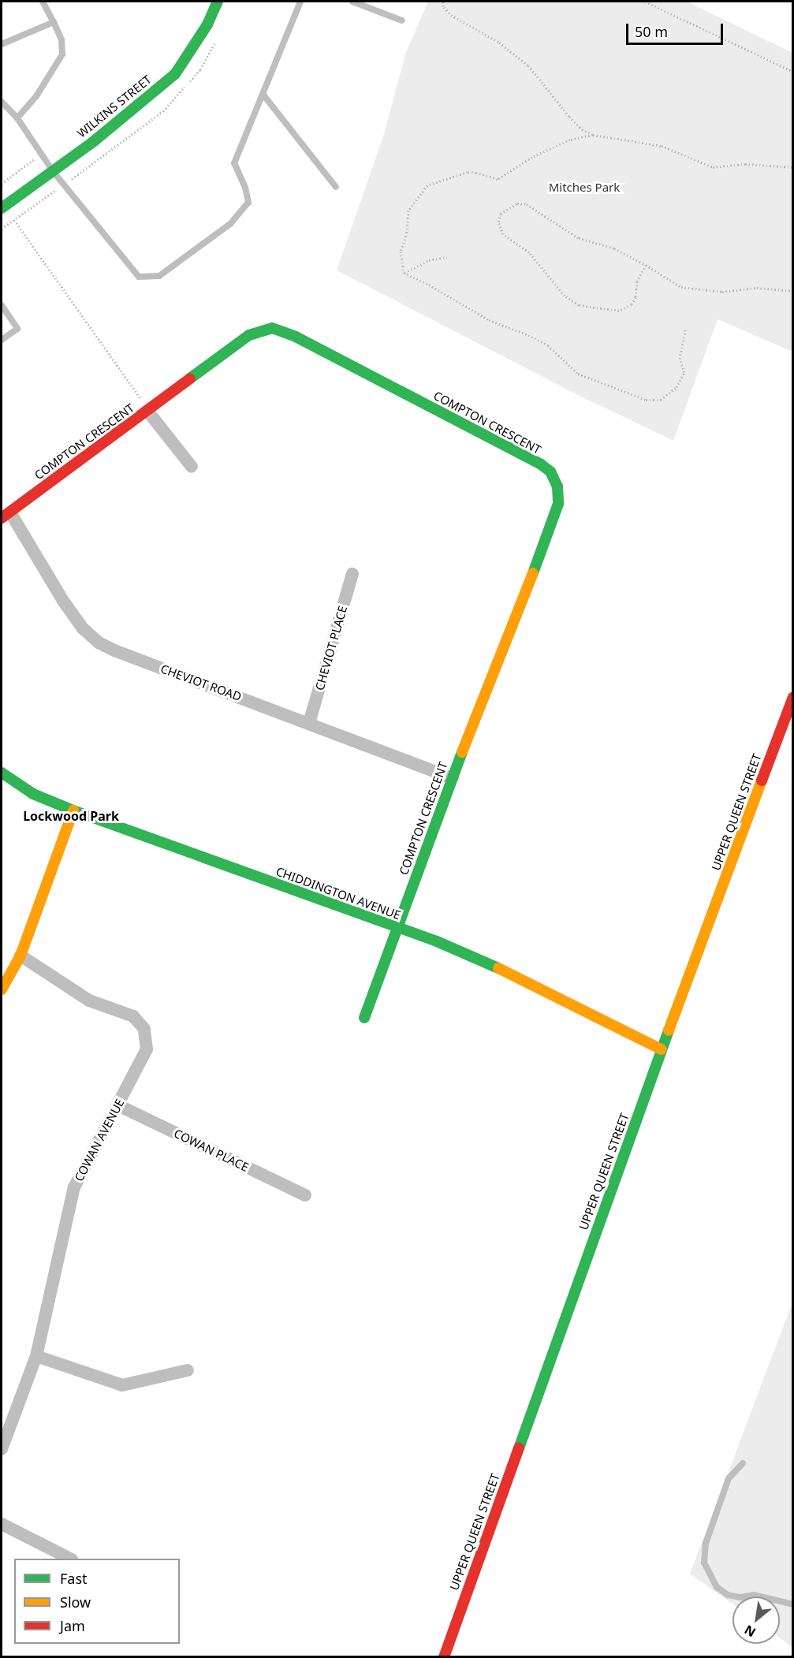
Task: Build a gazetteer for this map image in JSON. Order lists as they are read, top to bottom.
{
  "streets": {
    "street": [
      "WILKINS STREET",
      "COMPTON CRESCENT",
      "CHEVIOT PLACE",
      "CHEVIOT ROAD",
      "UPPER QUEEN STREET",
      "CHIDDINGTON AVENUE",
      "COWAN AVENUE",
      "COWAN PLACE"
    ]
  },
  "crossings": [
    ["COMPTON CRESCENT", "CHEVIOT ROAD"],
    ["COMPTON CRESCENT", "CHIDDINGTON AVENUE"],
    ["CHEVIOT PLACE", "CHEVIOT ROAD"],
    ["UPPER QUEEN STREET", "CHIDDINGTON AVENUE"],
    ["COWAN AVENUE", "COWAN PLACE"]
  ],
  "districts": ["Lockwood Park"],
  "parks": ["Mitches Park"],
  "legend": ["Fast", "Slow", "Jam"],
  "scale_bar": "50 m",
  "north": "bottom left"
}
